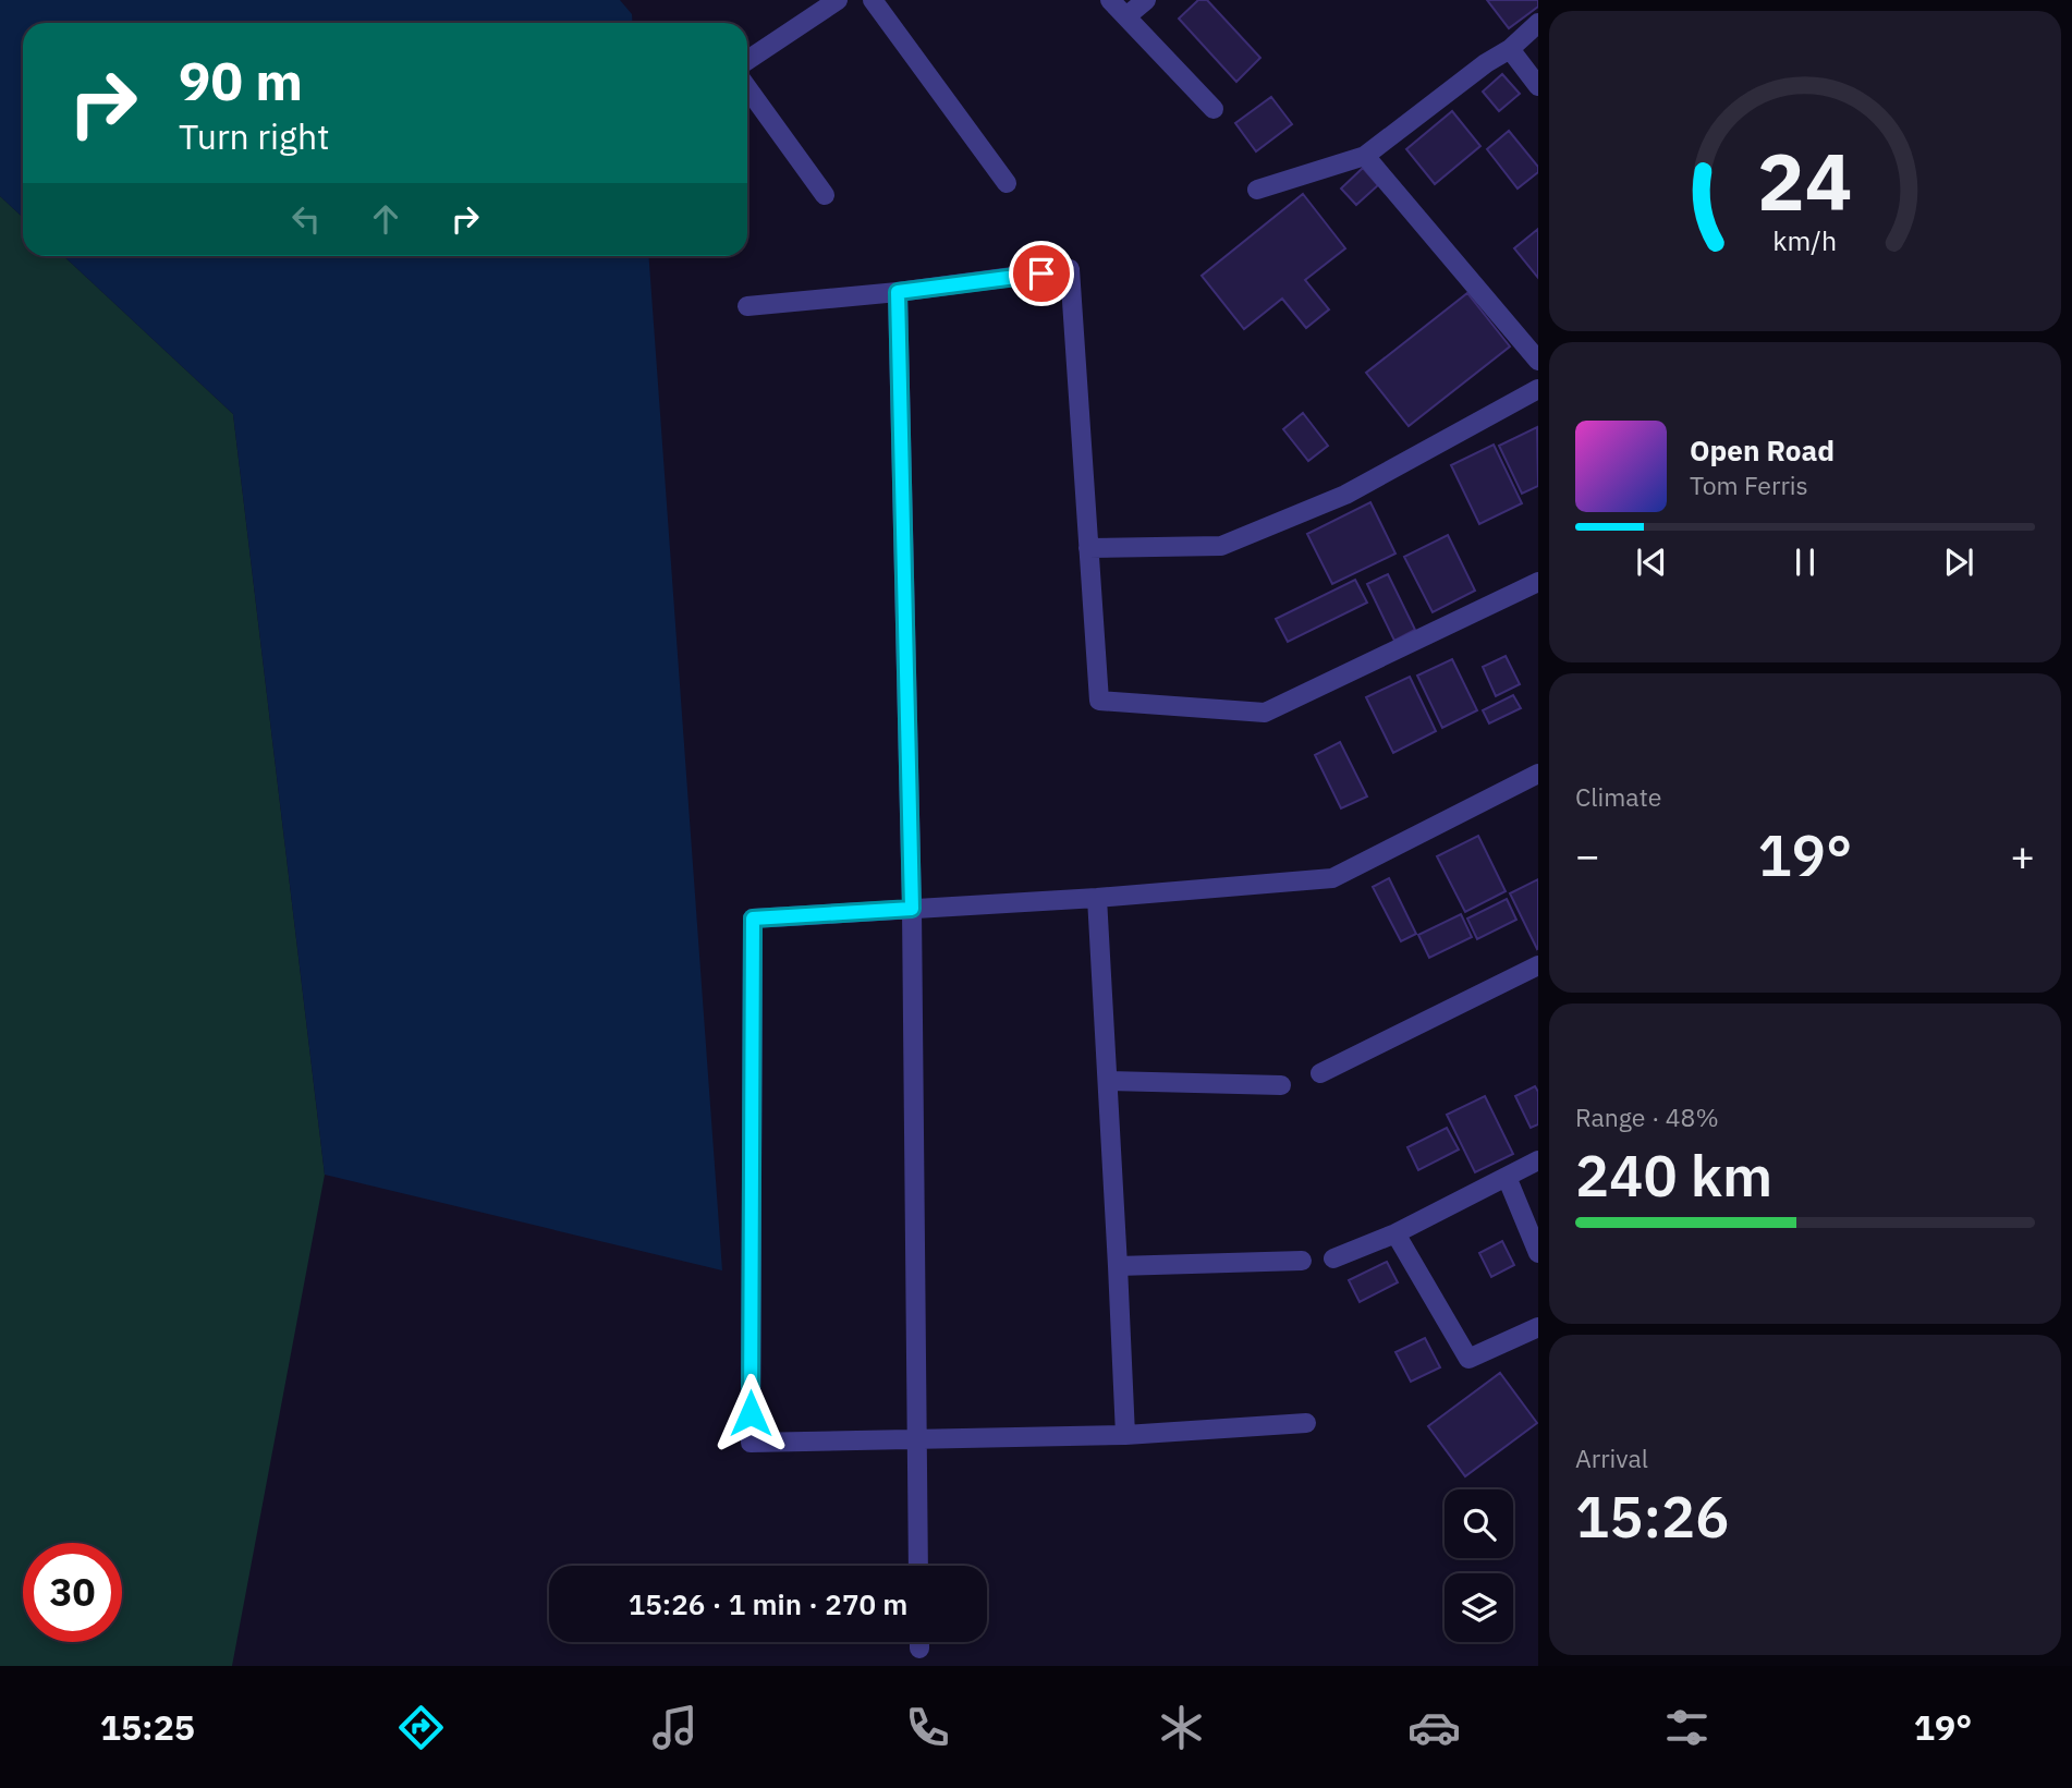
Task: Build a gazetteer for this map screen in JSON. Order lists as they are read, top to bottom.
{
  "page": {
    "turn": ["90 m", "Turn right"],
    "song": ["Open Road", "Tom Ferris"],
    "tile": [
      "Climate",
      ["Range · 48%", "240 km"],
      ["Arrival", "15:26"]
    ],
    "heat": ["−", "19°", "+"],
    "limit": "30",
    "trip": "15:26 · 1 min · 270 m",
    "tabs": ["15:25", "19°"],
    "gauge": ["24", "km/h"]
  }
}
